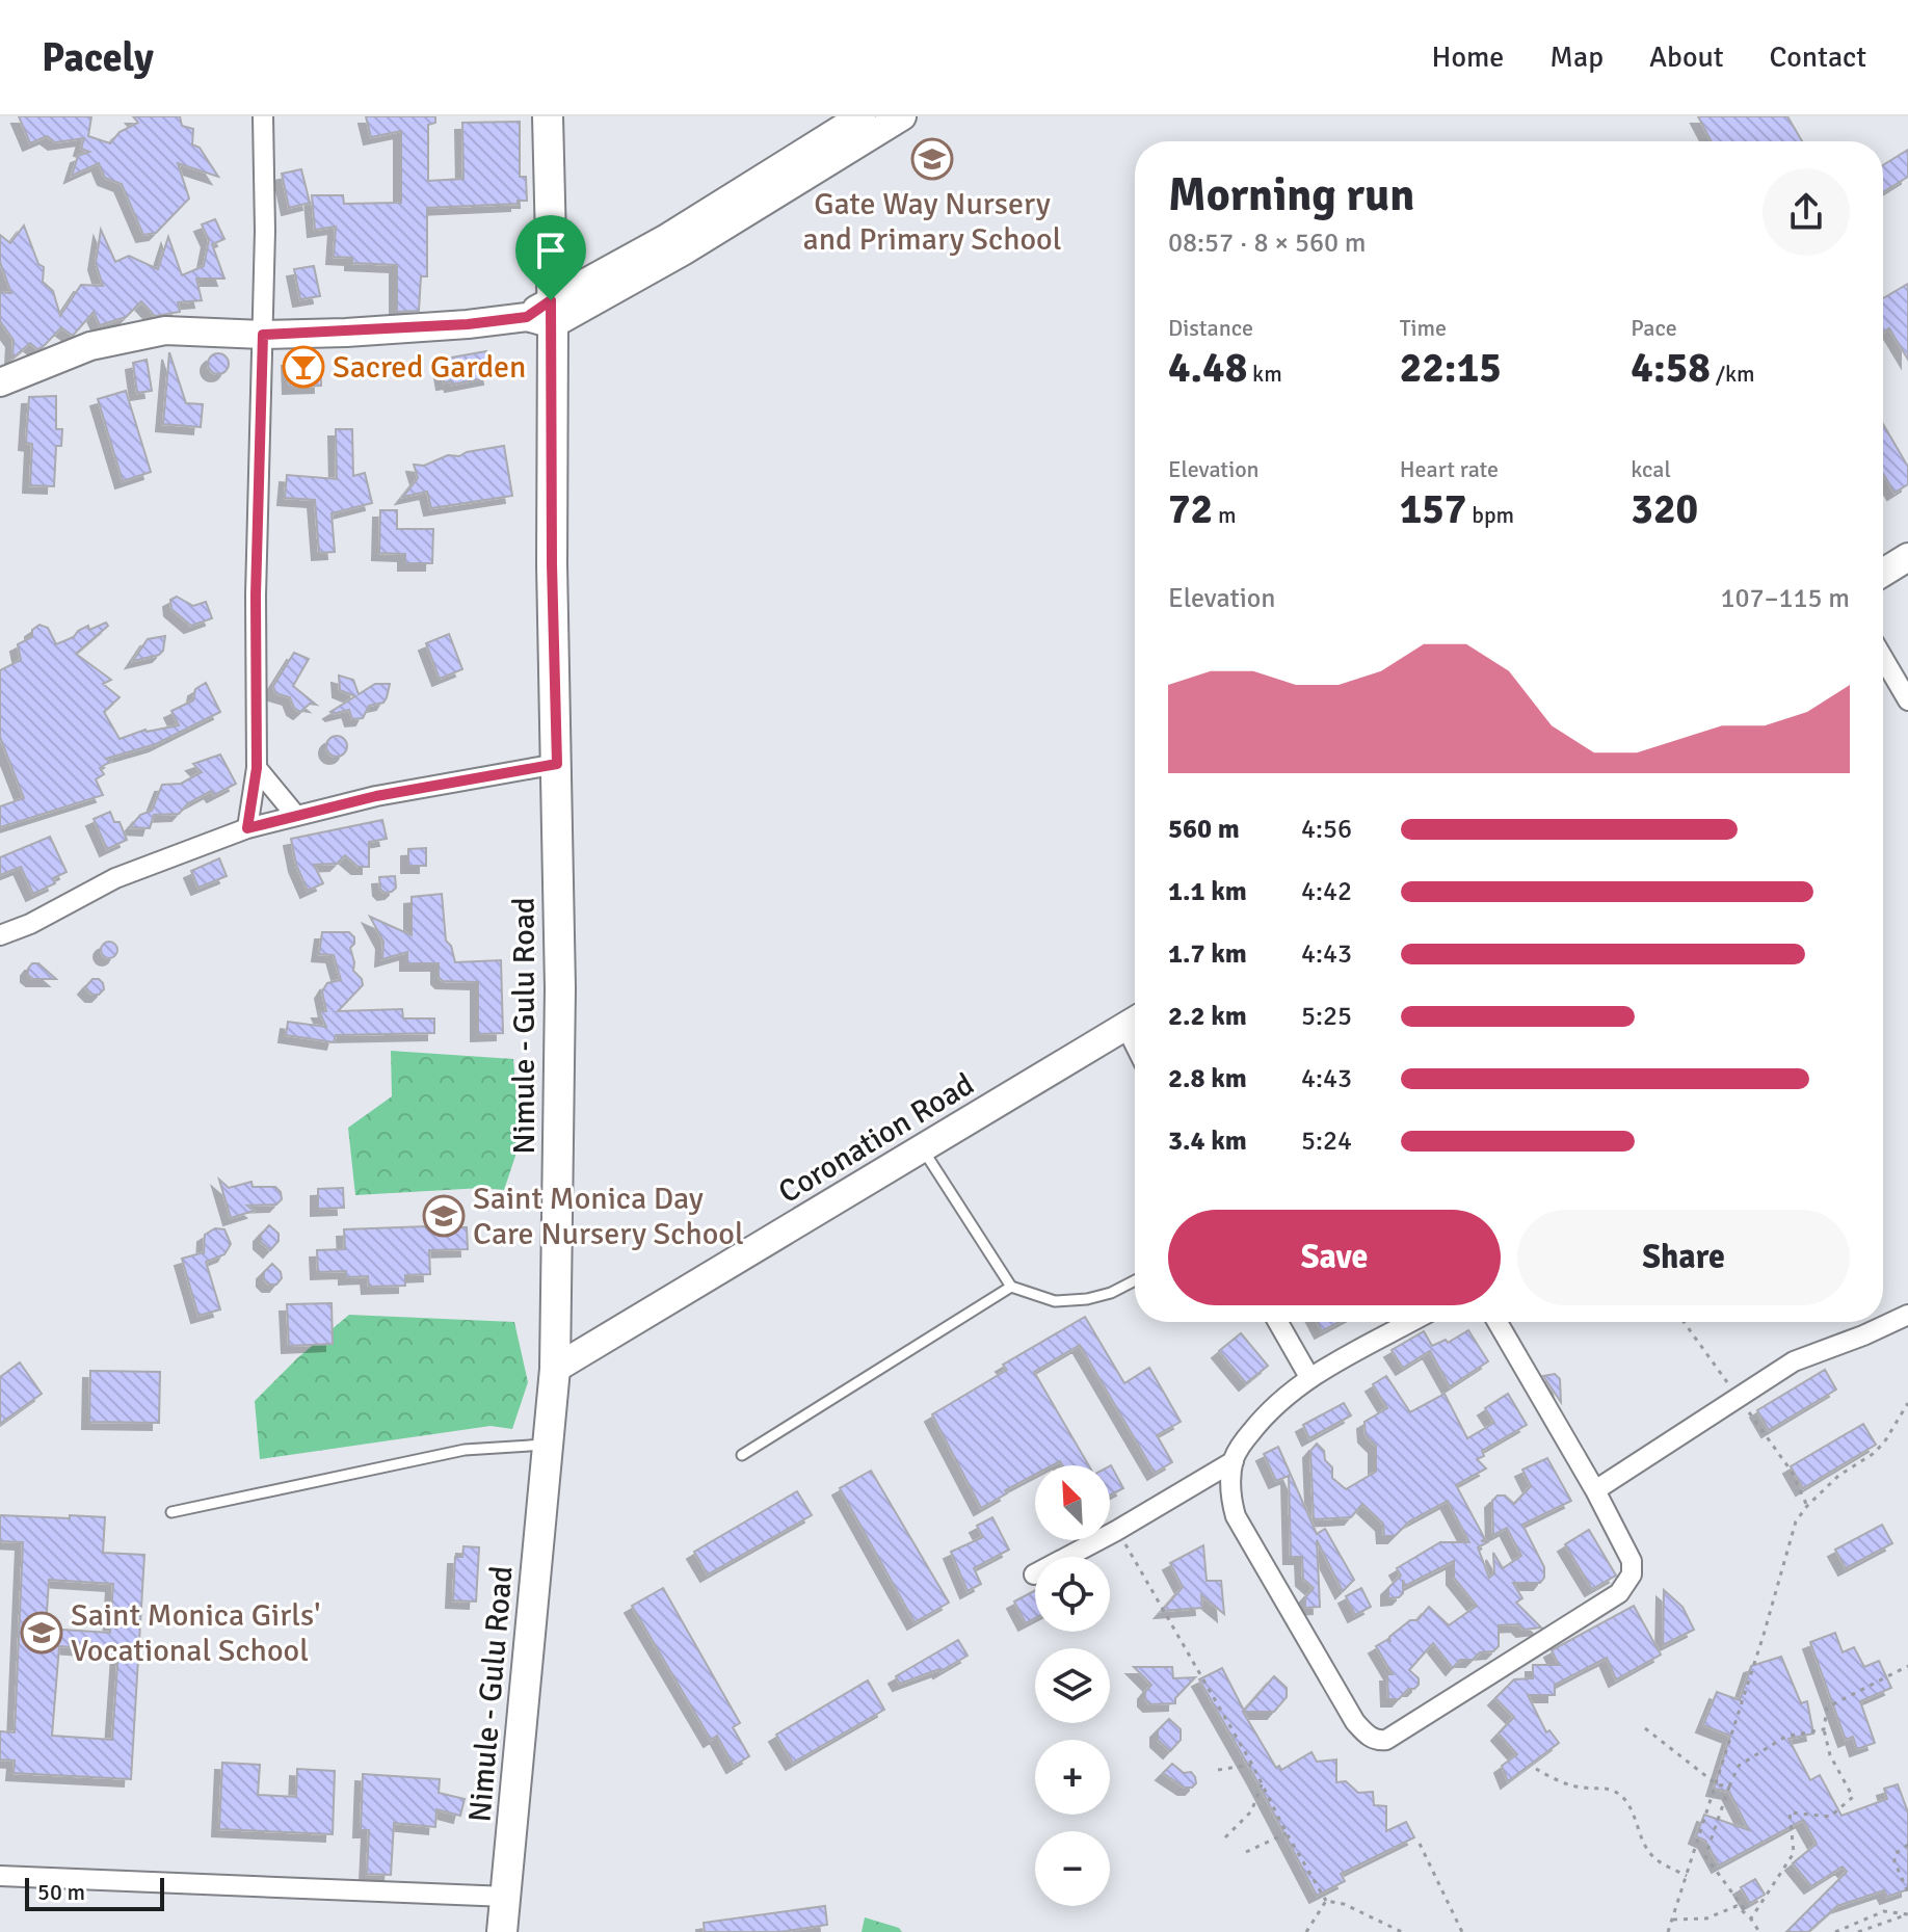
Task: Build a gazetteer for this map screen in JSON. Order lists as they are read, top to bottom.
{
  "streets": {
    "main road": ["Nimule - Gulu Road"],
    "street": ["Coronation Road"]
  },
  "crossings": [
    ["Nimule - Gulu Road", "Coronation Road"]
  ],
  "places": {
    "school or university": ["Gate Way Nursery and Primary School", "Saint Monica Day Care Nursery School", "Saint Monica Girls' Vocational School"],
    "bar": ["Sacred Garden"]
  },
  "scale_bar": "50 m",
  "north": "top left",
  "page": {
    "header": "Pacely",
    "nav": [
      "Home",
      "Map",
      "About",
      "Contact"
    ],
    "heading": ["Morning run", "08:57 · 8 × 560 m"],
    "stats": [
      ["Distance", "4.48 km"],
      ["Time", "22:15"],
      ["Pace", "4:58 /km"],
      ["Elevation", "72 m"],
      ["Heart rate", "157 bpm"],
      ["kcal", "320"]
    ],
    "chart": ["Elevation", "107–115 m"],
    "list": [
      {
        "name": "560 m",
        "note": "4:56"
      },
      {
        "name": "1.1 km",
        "note": "4:42"
      },
      {
        "name": "1.7 km",
        "note": "4:43"
      },
      {
        "name": "2.2 km",
        "note": "5:25"
      },
      {
        "name": "2.8 km",
        "note": "4:43"
      },
      {
        "name": "3.4 km",
        "note": "5:24"
      }
    ],
    "buttons": ["Save", "Share"],
    "map_buttons": ["+", "−"],
    "scale": "50 m"
  }
}
